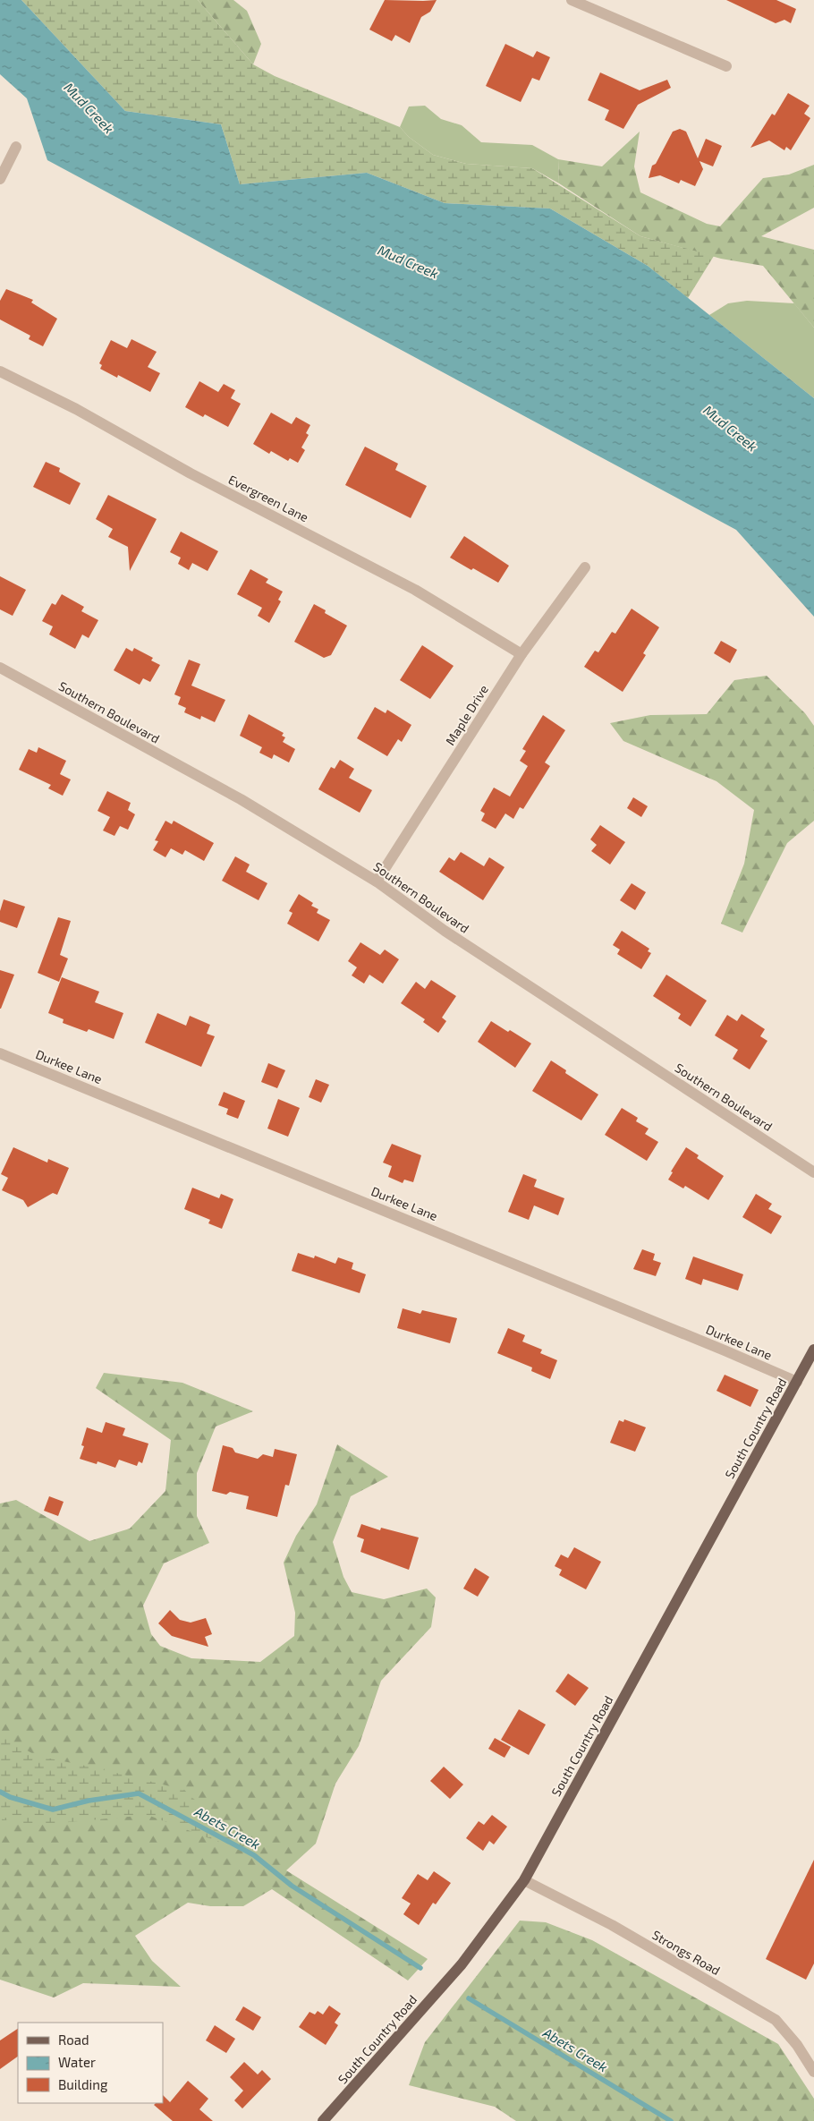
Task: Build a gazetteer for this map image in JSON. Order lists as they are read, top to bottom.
{
  "streets": {
    "main road": ["South Country Road"],
    "street": [
      "Evergreen Lane",
      "Southern Boulevard",
      "Maple Drive",
      "Durkee Lane",
      "Strongs Road"
    ]
  },
  "crossings": [
    ["Evergreen Lane", "Maple Drive"],
    ["Southern Boulevard", "Maple Drive"],
    ["Durkee Lane", "South Country Road"],
    ["South Country Road", "Strongs Road"]
  ],
  "water": ["Mud Creek", "Abets Creek"],
  "legend": ["Road", "Water", "Building"]
}
